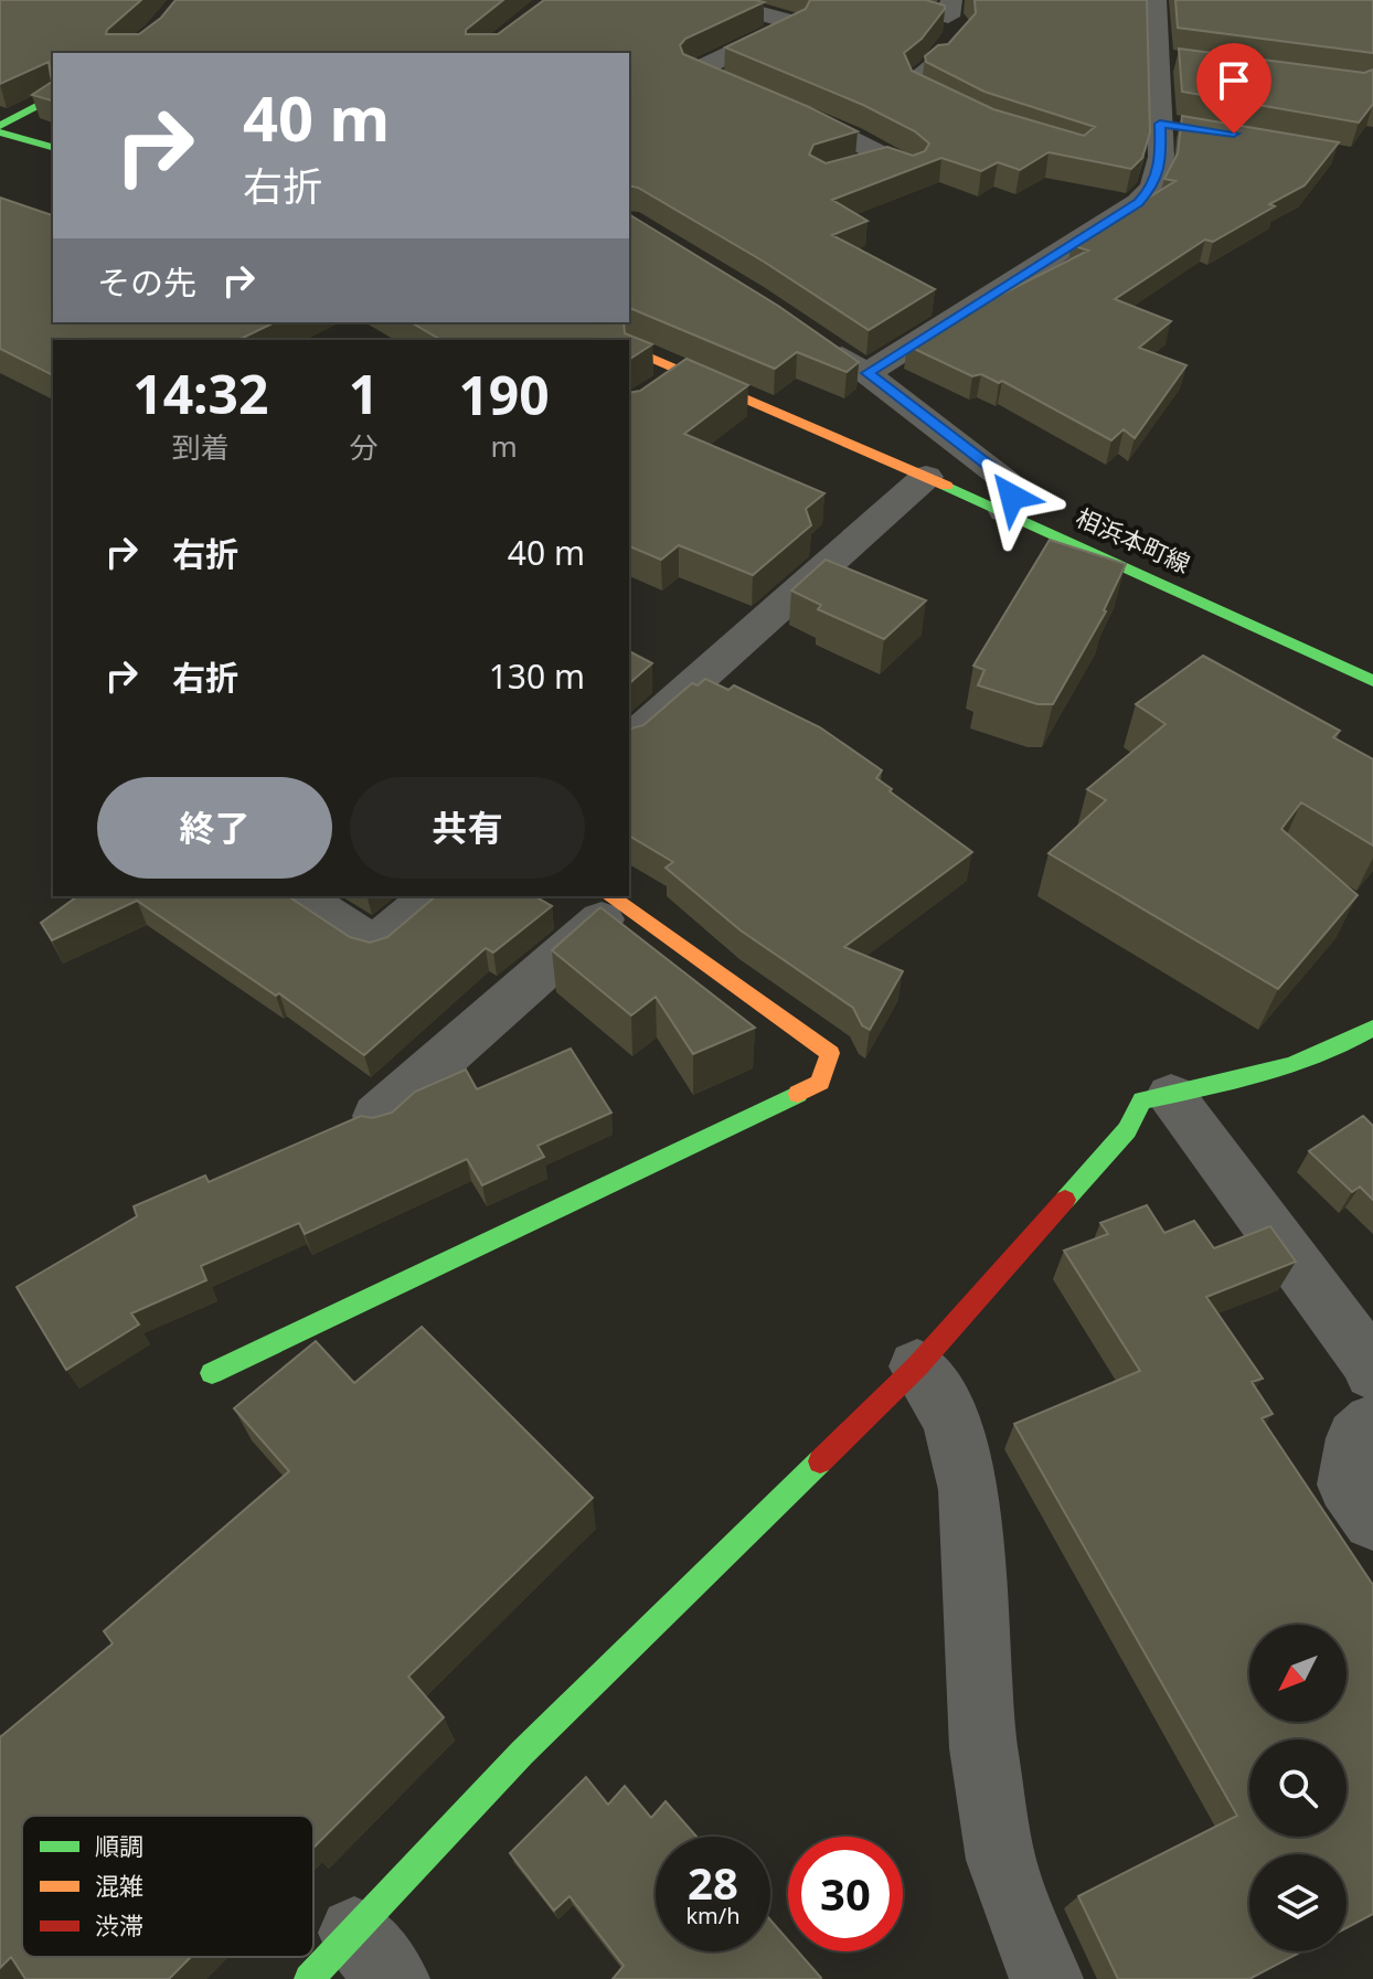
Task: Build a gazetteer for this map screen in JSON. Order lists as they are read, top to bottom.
{
  "streets": {
    "street": ["相浜本町線"]
  },
  "legend": ["順調", "混雑", "渋滞"],
  "north": "bottom left",
  "page": {
    "turn": ["40 m", "右折"],
    "then": "その先",
    "eta": [
      "14:32",
      "到着",
      "1",
      "分",
      "190",
      "m"
    ],
    "list": [
      {
        "name": "右折",
        "value": "40 m"
      },
      {
        "name": "右折",
        "value": "130 m"
      }
    ],
    "buttons": ["終了", "共有"],
    "speed": "28 km/h",
    "limit": "30"
  }
}
